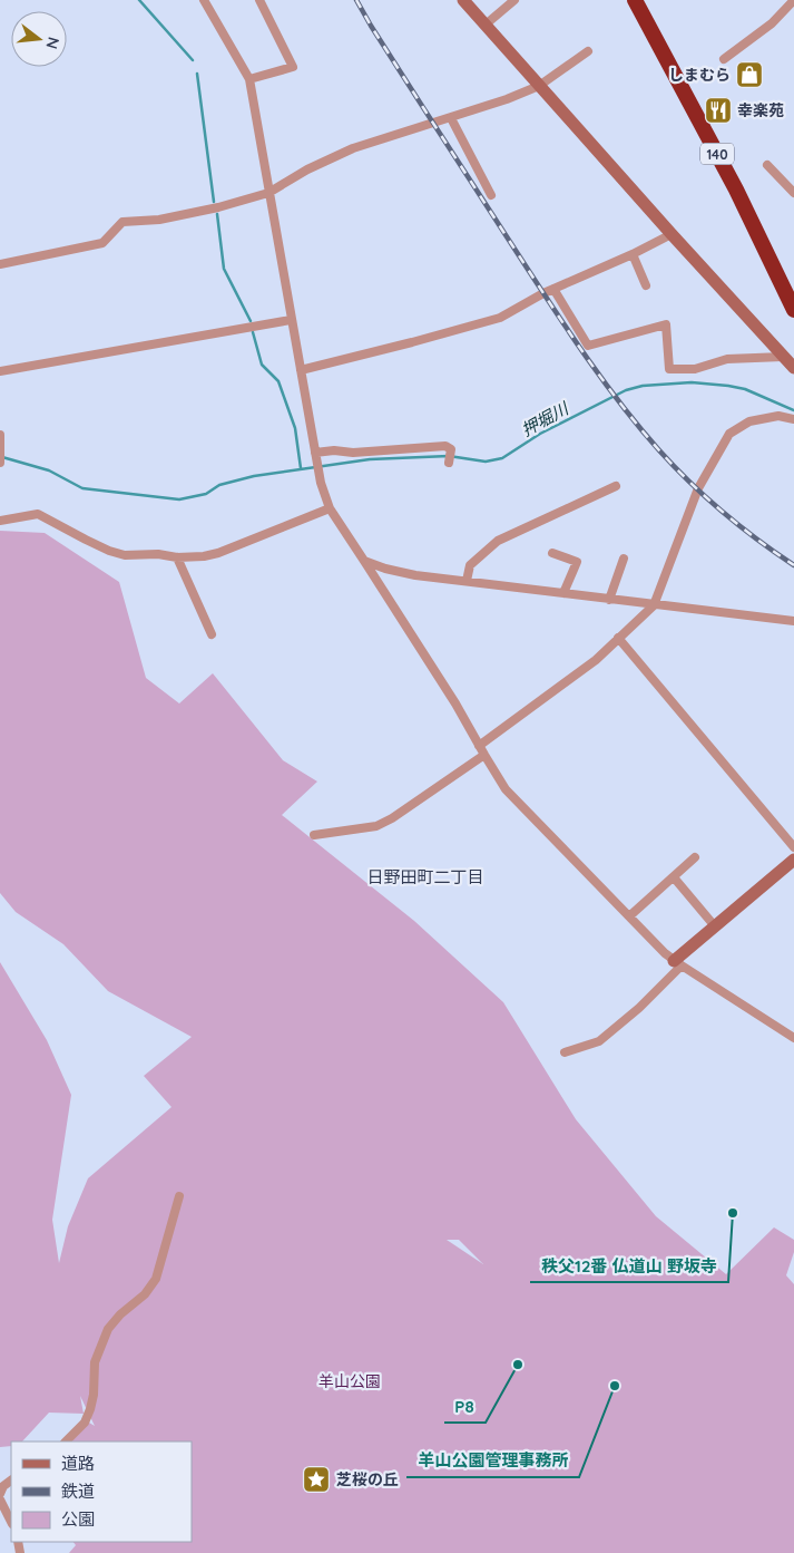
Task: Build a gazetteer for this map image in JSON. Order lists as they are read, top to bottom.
{
  "streets": {
    "highway": ["140"]
  },
  "districts": ["日野田町二丁目"],
  "water": ["押堀川"],
  "parks": ["羊山公園"],
  "places": {
    "shop": ["しまむら"],
    "restaurant": ["幸楽苑"],
    "other": ["秩父12番 仏道山 野坂寺", "P8", "羊山公園管理事務所"],
    "place": ["芝桜の丘"]
  },
  "legend": ["道路", "鉄道", "公園"],
  "north": "right"
}
